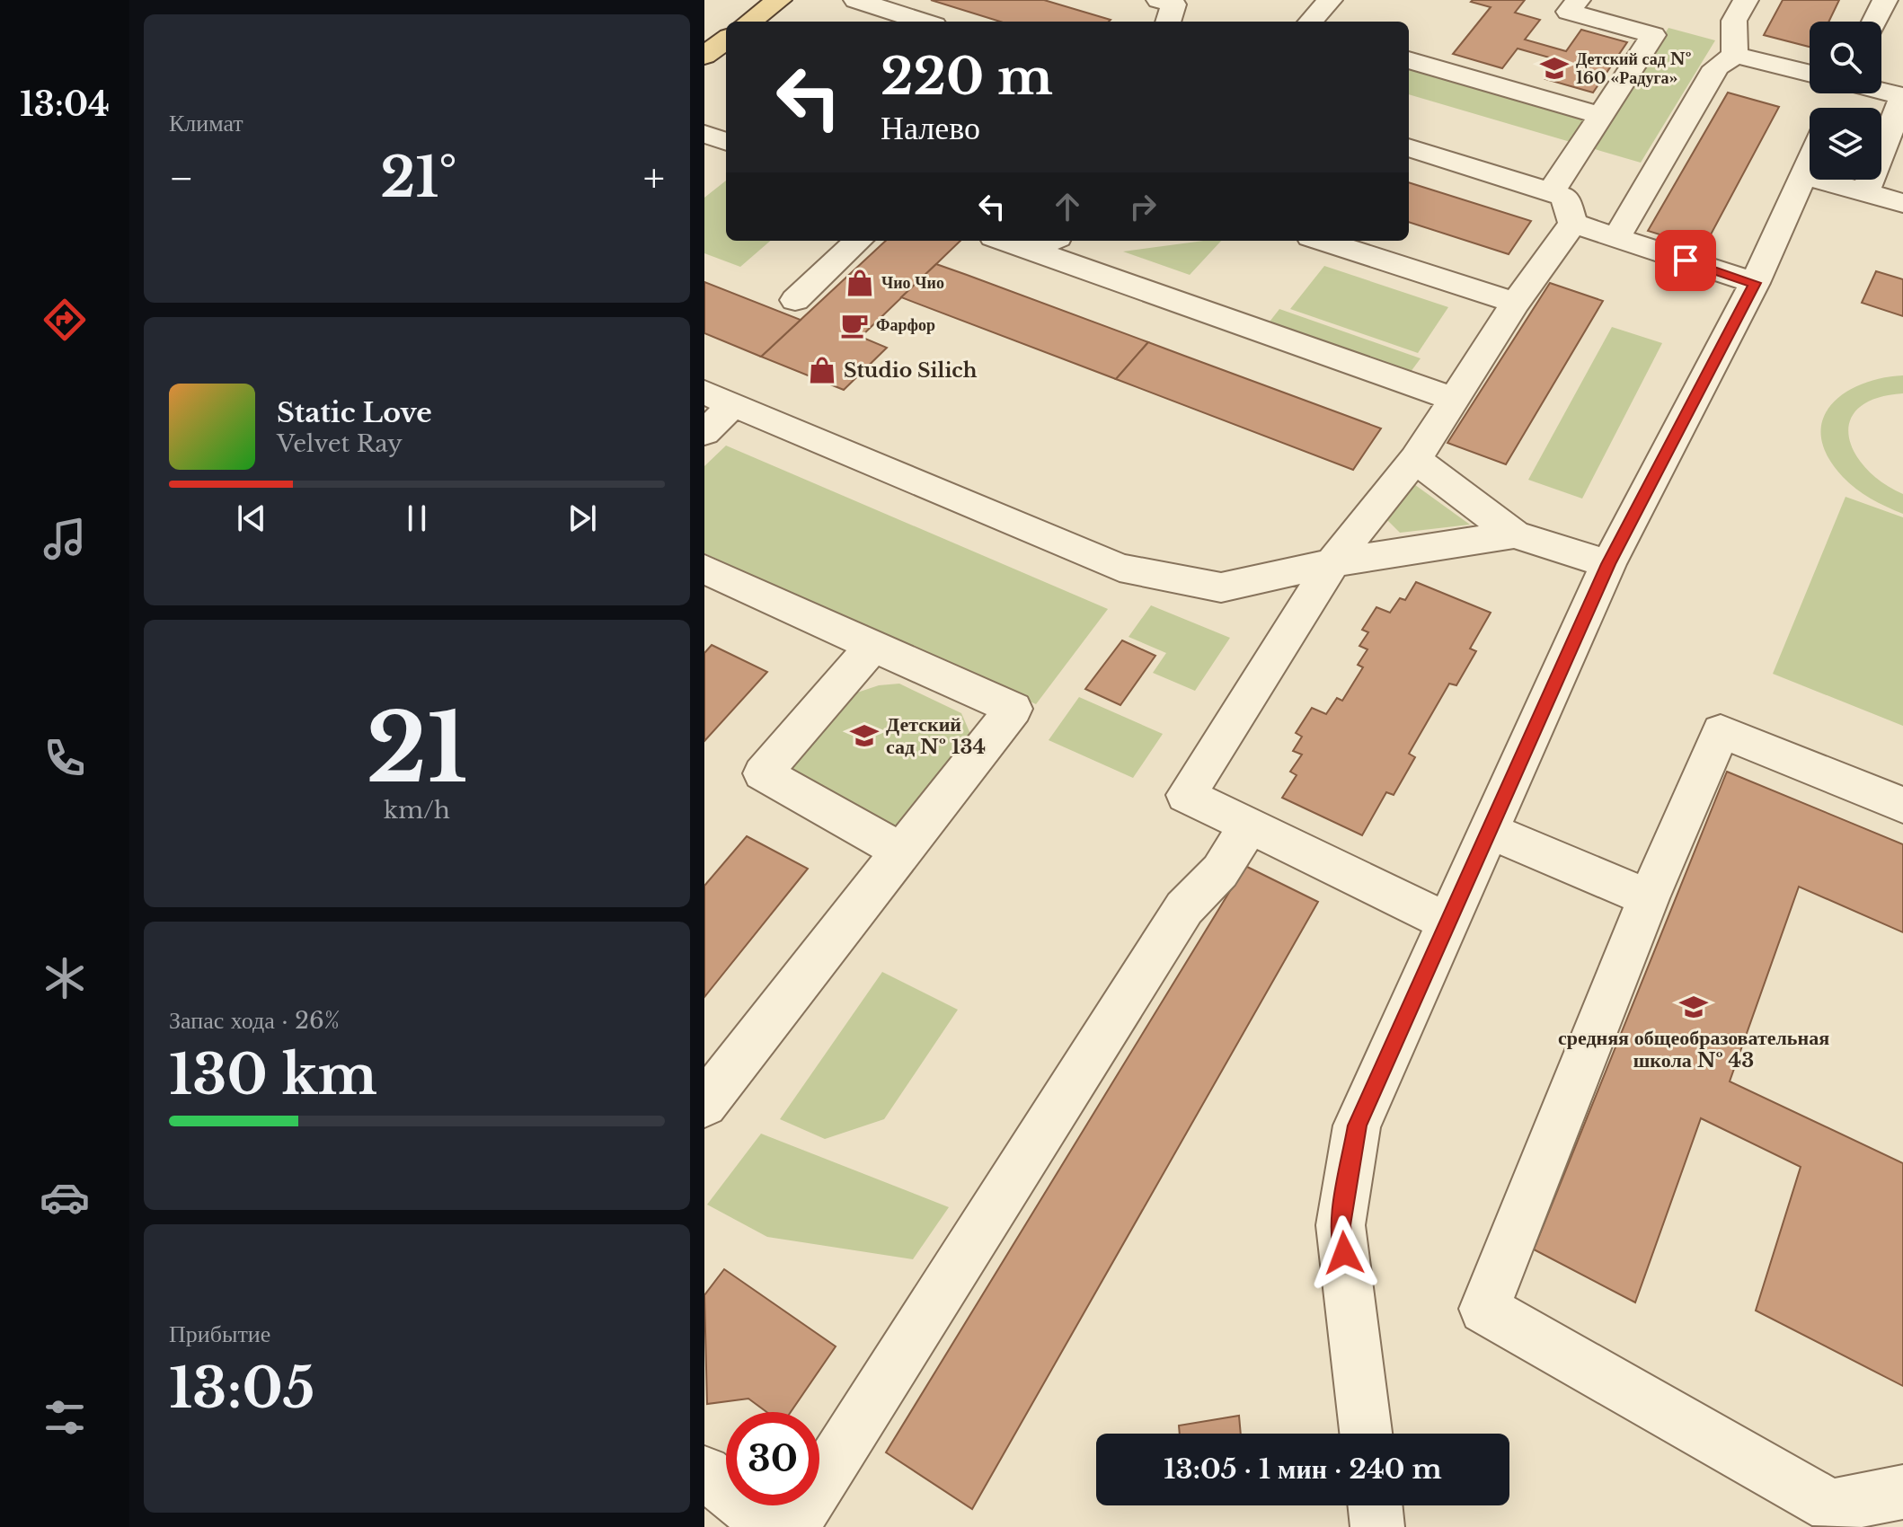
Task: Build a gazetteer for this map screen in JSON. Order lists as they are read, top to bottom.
{
  "places": {
    "school or university": ["Детский сад № 160 «Радуга»", "Детский сад № 134", "средняя общеобразовательная школа № 43"],
    "shop": ["Чио Чио", "Studio Silich"],
    "cafe": ["Фарфор"]
  },
  "page": {
    "tabs": "13:04",
    "tile": [
      "Климат",
      ["21", "km/h"],
      ["Запас хода · 26%", "130 km"],
      ["Прибытие", "13:05"]
    ],
    "turn": ["220 m", "Налево"],
    "heat": ["−", "21°", "+"],
    "song": ["Static Love", "Velvet Ray"],
    "limit": "30",
    "trip": "13:05 · 1 мин · 240 m"
  }
}
